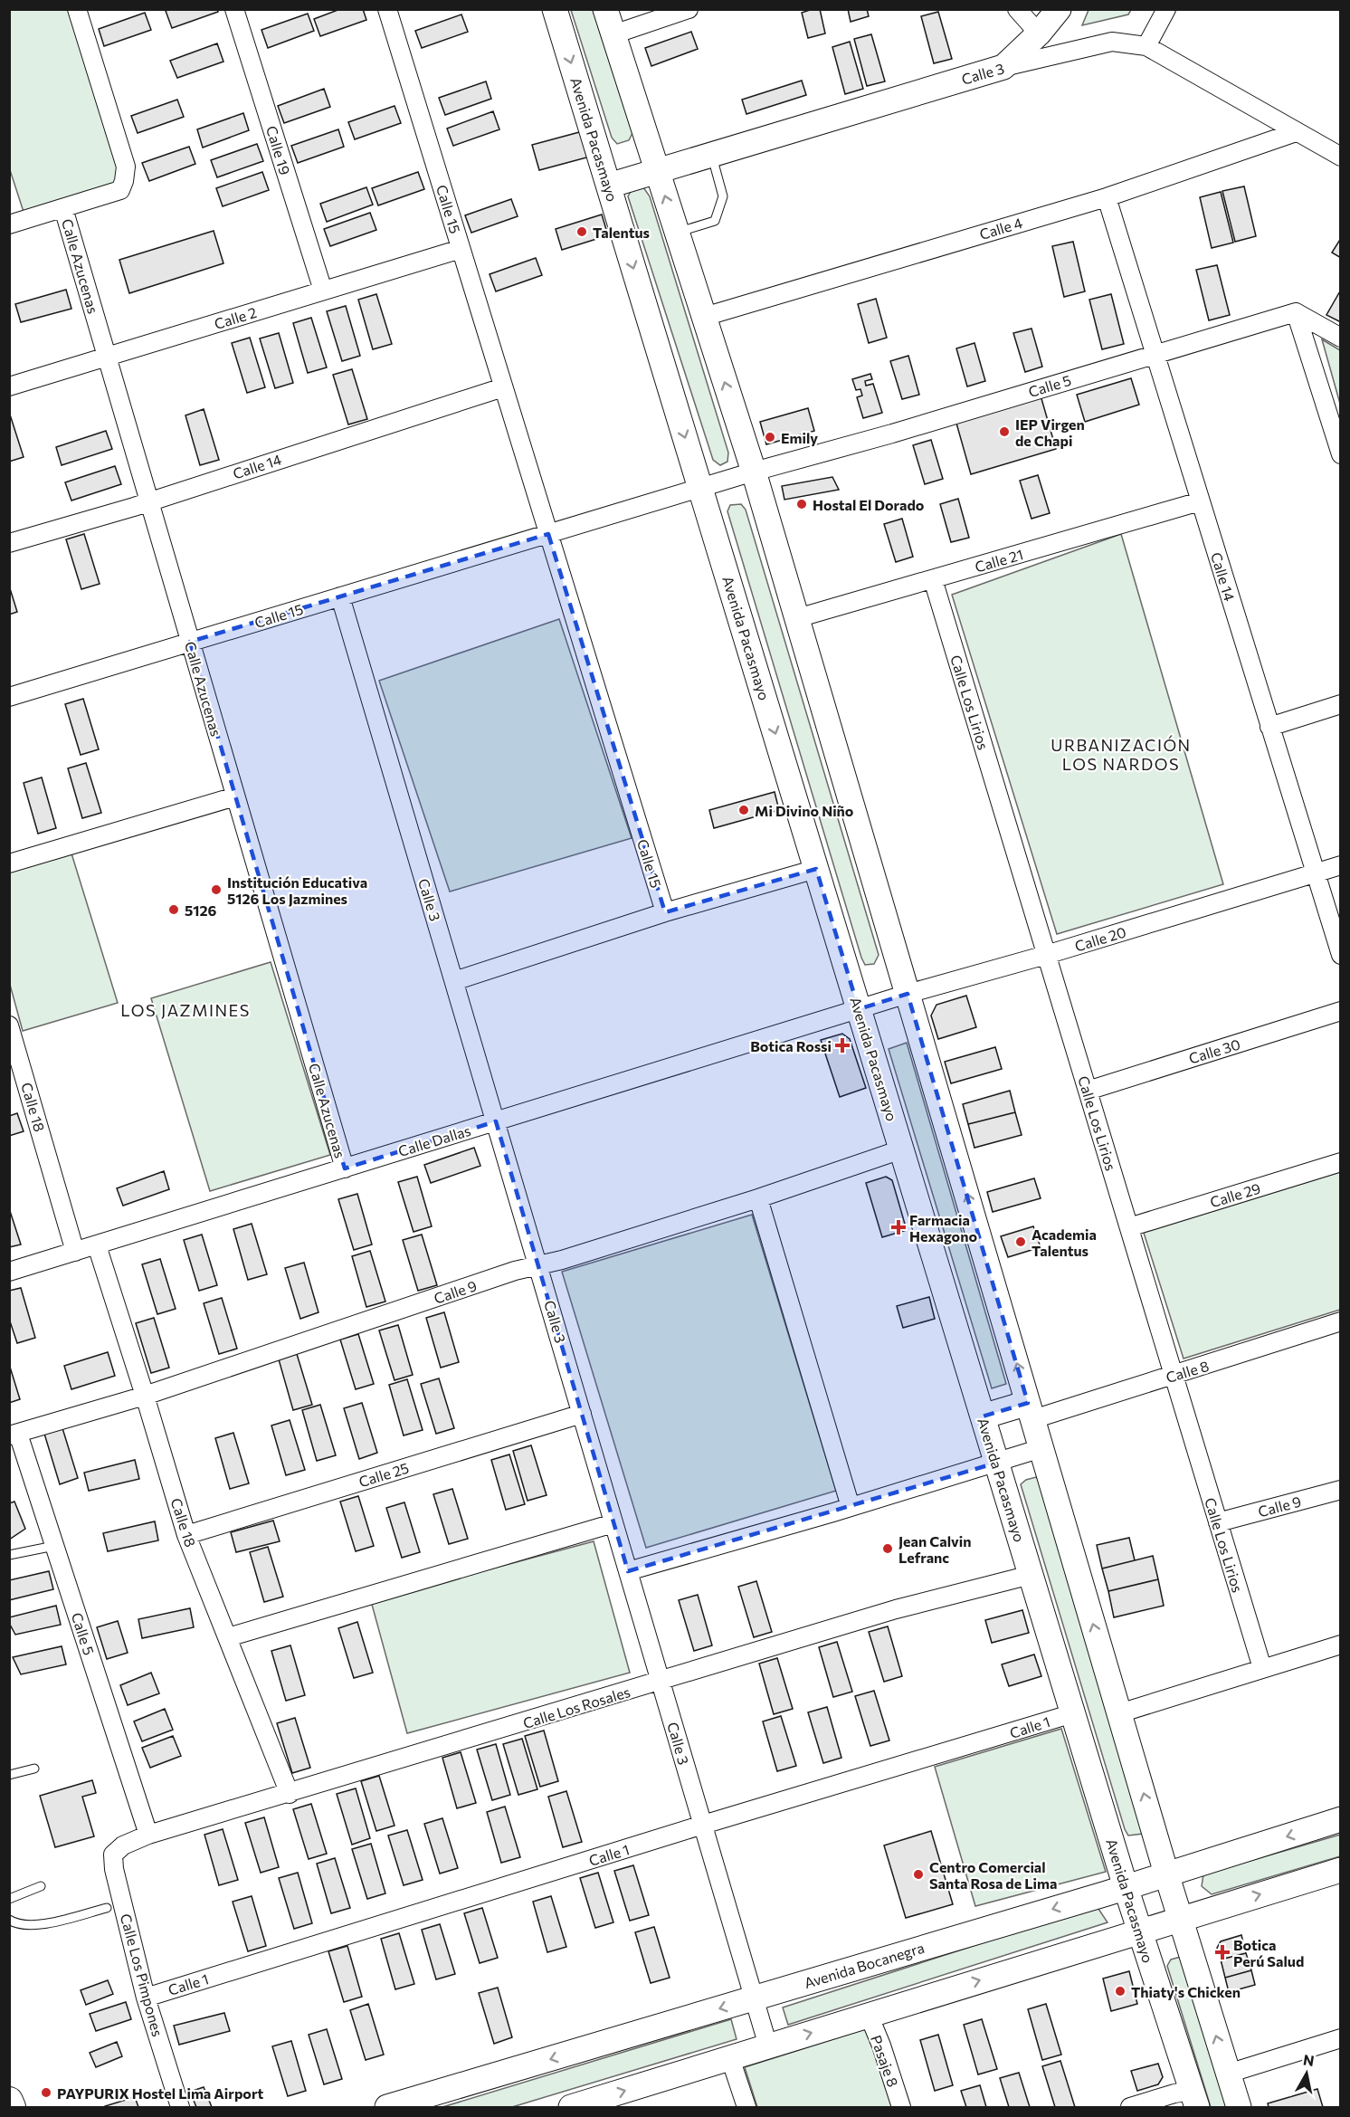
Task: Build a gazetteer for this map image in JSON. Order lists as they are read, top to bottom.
{
  "streets": {
    "main road": ["Calle 3", "Avenida Pacasmayo", "Avenida Bocanegra"],
    "street": [
      "Calle 19",
      "Calle 15",
      "Calle 4",
      "Calle Azucenas",
      "Calle 2",
      "Calle 5",
      "Calle 14",
      "Calle 21",
      "Calle Los Lirios",
      "Calle 20",
      "Calle 30",
      "Calle 18",
      "Calle Dallas",
      "Calle 29",
      "Calle 9",
      "Calle 8",
      "Calle 25",
      "Calle Los Rosales",
      "Calle 1",
      "Calle Los Pimpones",
      "Pasaje 8"
    ]
  },
  "crossings": [
    ["Calle 3", "Avenida Pacasmayo"],
    ["Calle 3", "Calle 15"],
    ["Calle 3", "Calle 4"],
    ["Calle 3", "Calle Dallas"],
    ["Calle 3", "Calle 9"],
    ["Calle 3", "Calle 25"],
    ["Calle 3", "Calle Los Rosales"],
    ["Calle 3", "Calle 1"],
    ["Calle 3", "Avenida Bocanegra"],
    ["Avenida Pacasmayo", "Calle 15"],
    ["Avenida Pacasmayo", "Calle 20"],
    ["Avenida Pacasmayo", "Calle Dallas"],
    ["Avenida Pacasmayo", "Calle 9"],
    ["Avenida Pacasmayo", "Calle Los Rosales"],
    ["Avenida Pacasmayo", "Calle 1"],
    ["Avenida Pacasmayo", "Avenida Bocanegra"],
    ["Calle 19", "Calle 2"],
    ["Calle 15", "Calle Azucenas"],
    ["Calle 15", "Calle 2"],
    ["Calle 15", "Calle 5"],
    ["Calle 15", "Calle 14"],
    ["Calle 4", "Calle 14"],
    ["Calle Azucenas", "Calle 2"],
    ["Calle Azucenas", "Calle 14"],
    ["Calle Azucenas", "Calle Dallas"],
    ["Calle 5", "Calle 14"],
    ["Calle 5", "Calle 9"],
    ["Calle 5", "Calle Los Rosales"],
    ["Calle 14", "Calle 21"],
    ["Calle 14", "Calle 20"],
    ["Calle 21", "Calle Los Lirios"],
    ["Calle Los Lirios", "Calle 20"],
    ["Calle Los Lirios", "Calle 30"],
    ["Calle Los Lirios", "Calle 29"],
    ["Calle Los Lirios", "Calle 9"],
    ["Calle Los Lirios", "Calle 8"],
    ["Calle 20", "Calle Dallas"],
    ["Calle 18", "Calle Dallas"],
    ["Calle 18", "Calle 9"],
    ["Calle 18", "Calle 25"],
    ["Calle 18", "Calle Los Rosales"],
    ["Calle Los Rosales", "Calle Los Pimpones"],
    ["Calle 1", "Calle Los Pimpones"]
  ],
  "districts": ["URBANIZACIÓN LOS NARDOS", "LOS JAZMINES"],
  "places": {
    "other": [
      "Talentus",
      "IEP Virgen de Chapi",
      "Emily",
      "Hostal El Dorado",
      "Mi Divino Niño",
      "Institución Educativa 5126 Los Jazmines",
      "5126",
      "Academia Talentus",
      "Jean Calvin Lefranc",
      "Centro Comercial Santa Rosa de Lima",
      "Thiaty's Chicken",
      "PAYPURIX Hostel Lima Airport"
    ],
    "health": ["Botica Rossi", "Farmacia Hexagono", "Botica Perú Salud"]
  },
  "north": "top"
}
